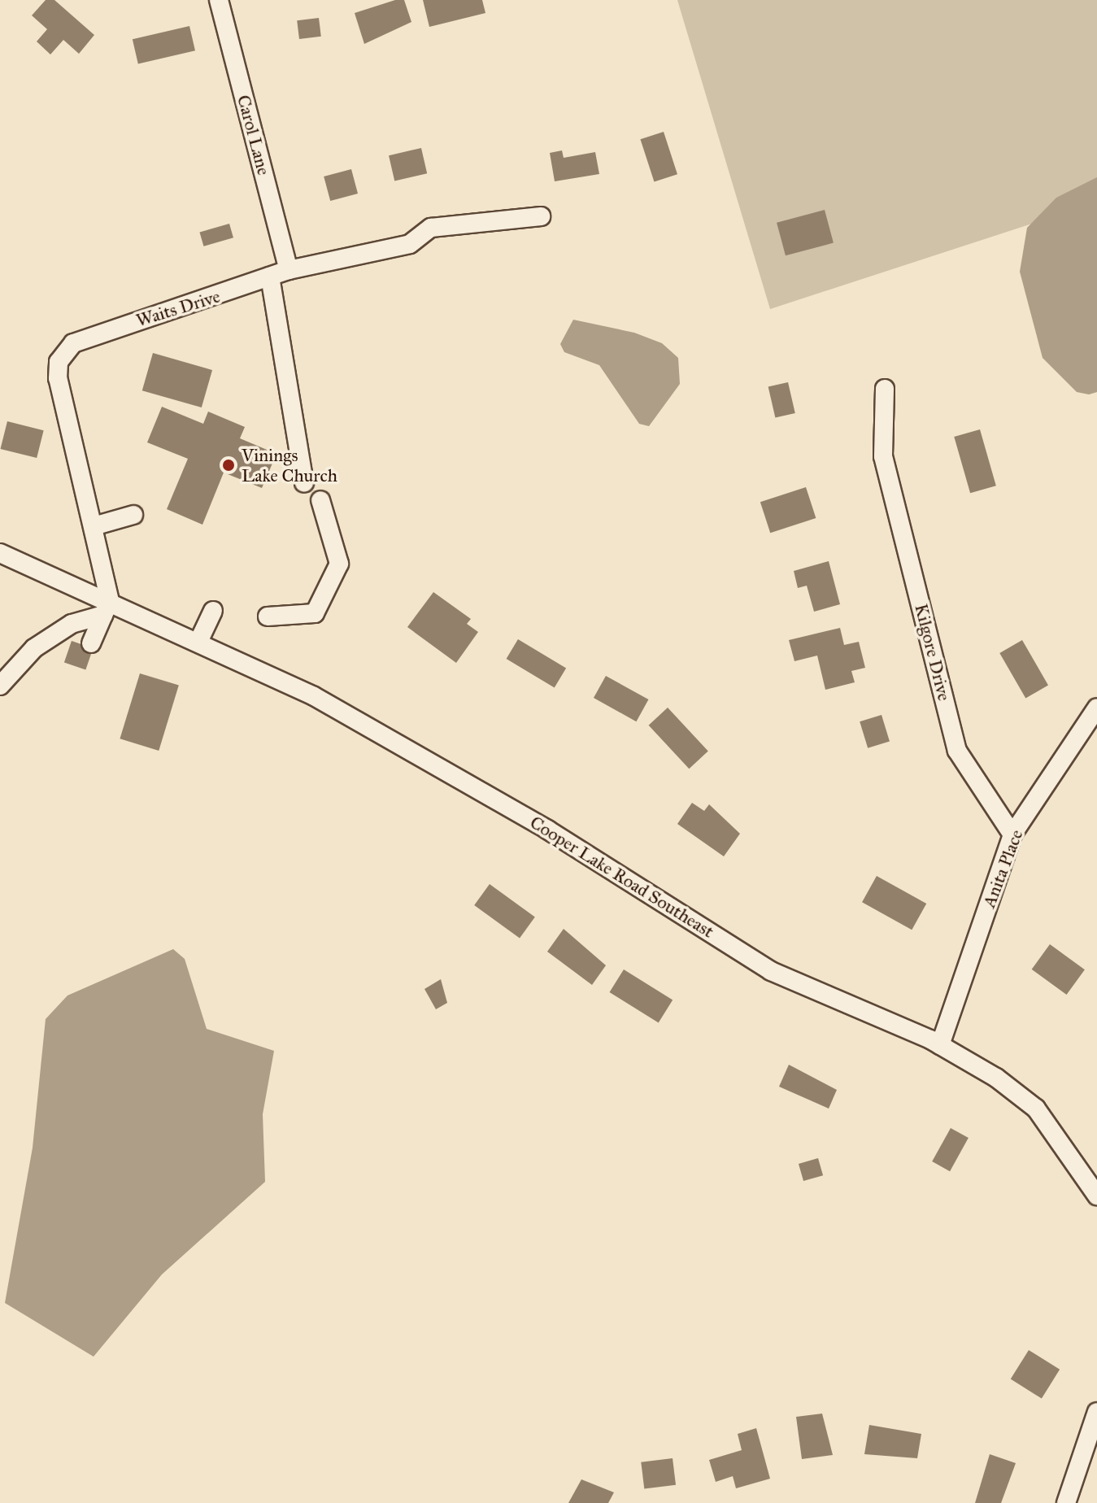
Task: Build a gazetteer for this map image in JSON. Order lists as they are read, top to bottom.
{
  "streets": {
    "street": [
      "Carol Lane",
      "Waits Drive",
      "Kilgore Drive",
      "Anita Place",
      "Cooper Lake Road Southeast"
    ]
  },
  "crossings": [
    ["Carol Lane", "Waits Drive"],
    ["Waits Drive", "Cooper Lake Road Southeast"],
    ["Kilgore Drive", "Anita Place"],
    ["Anita Place", "Cooper Lake Road Southeast"]
  ],
  "places": ["Vinings Lake Church"]
}
